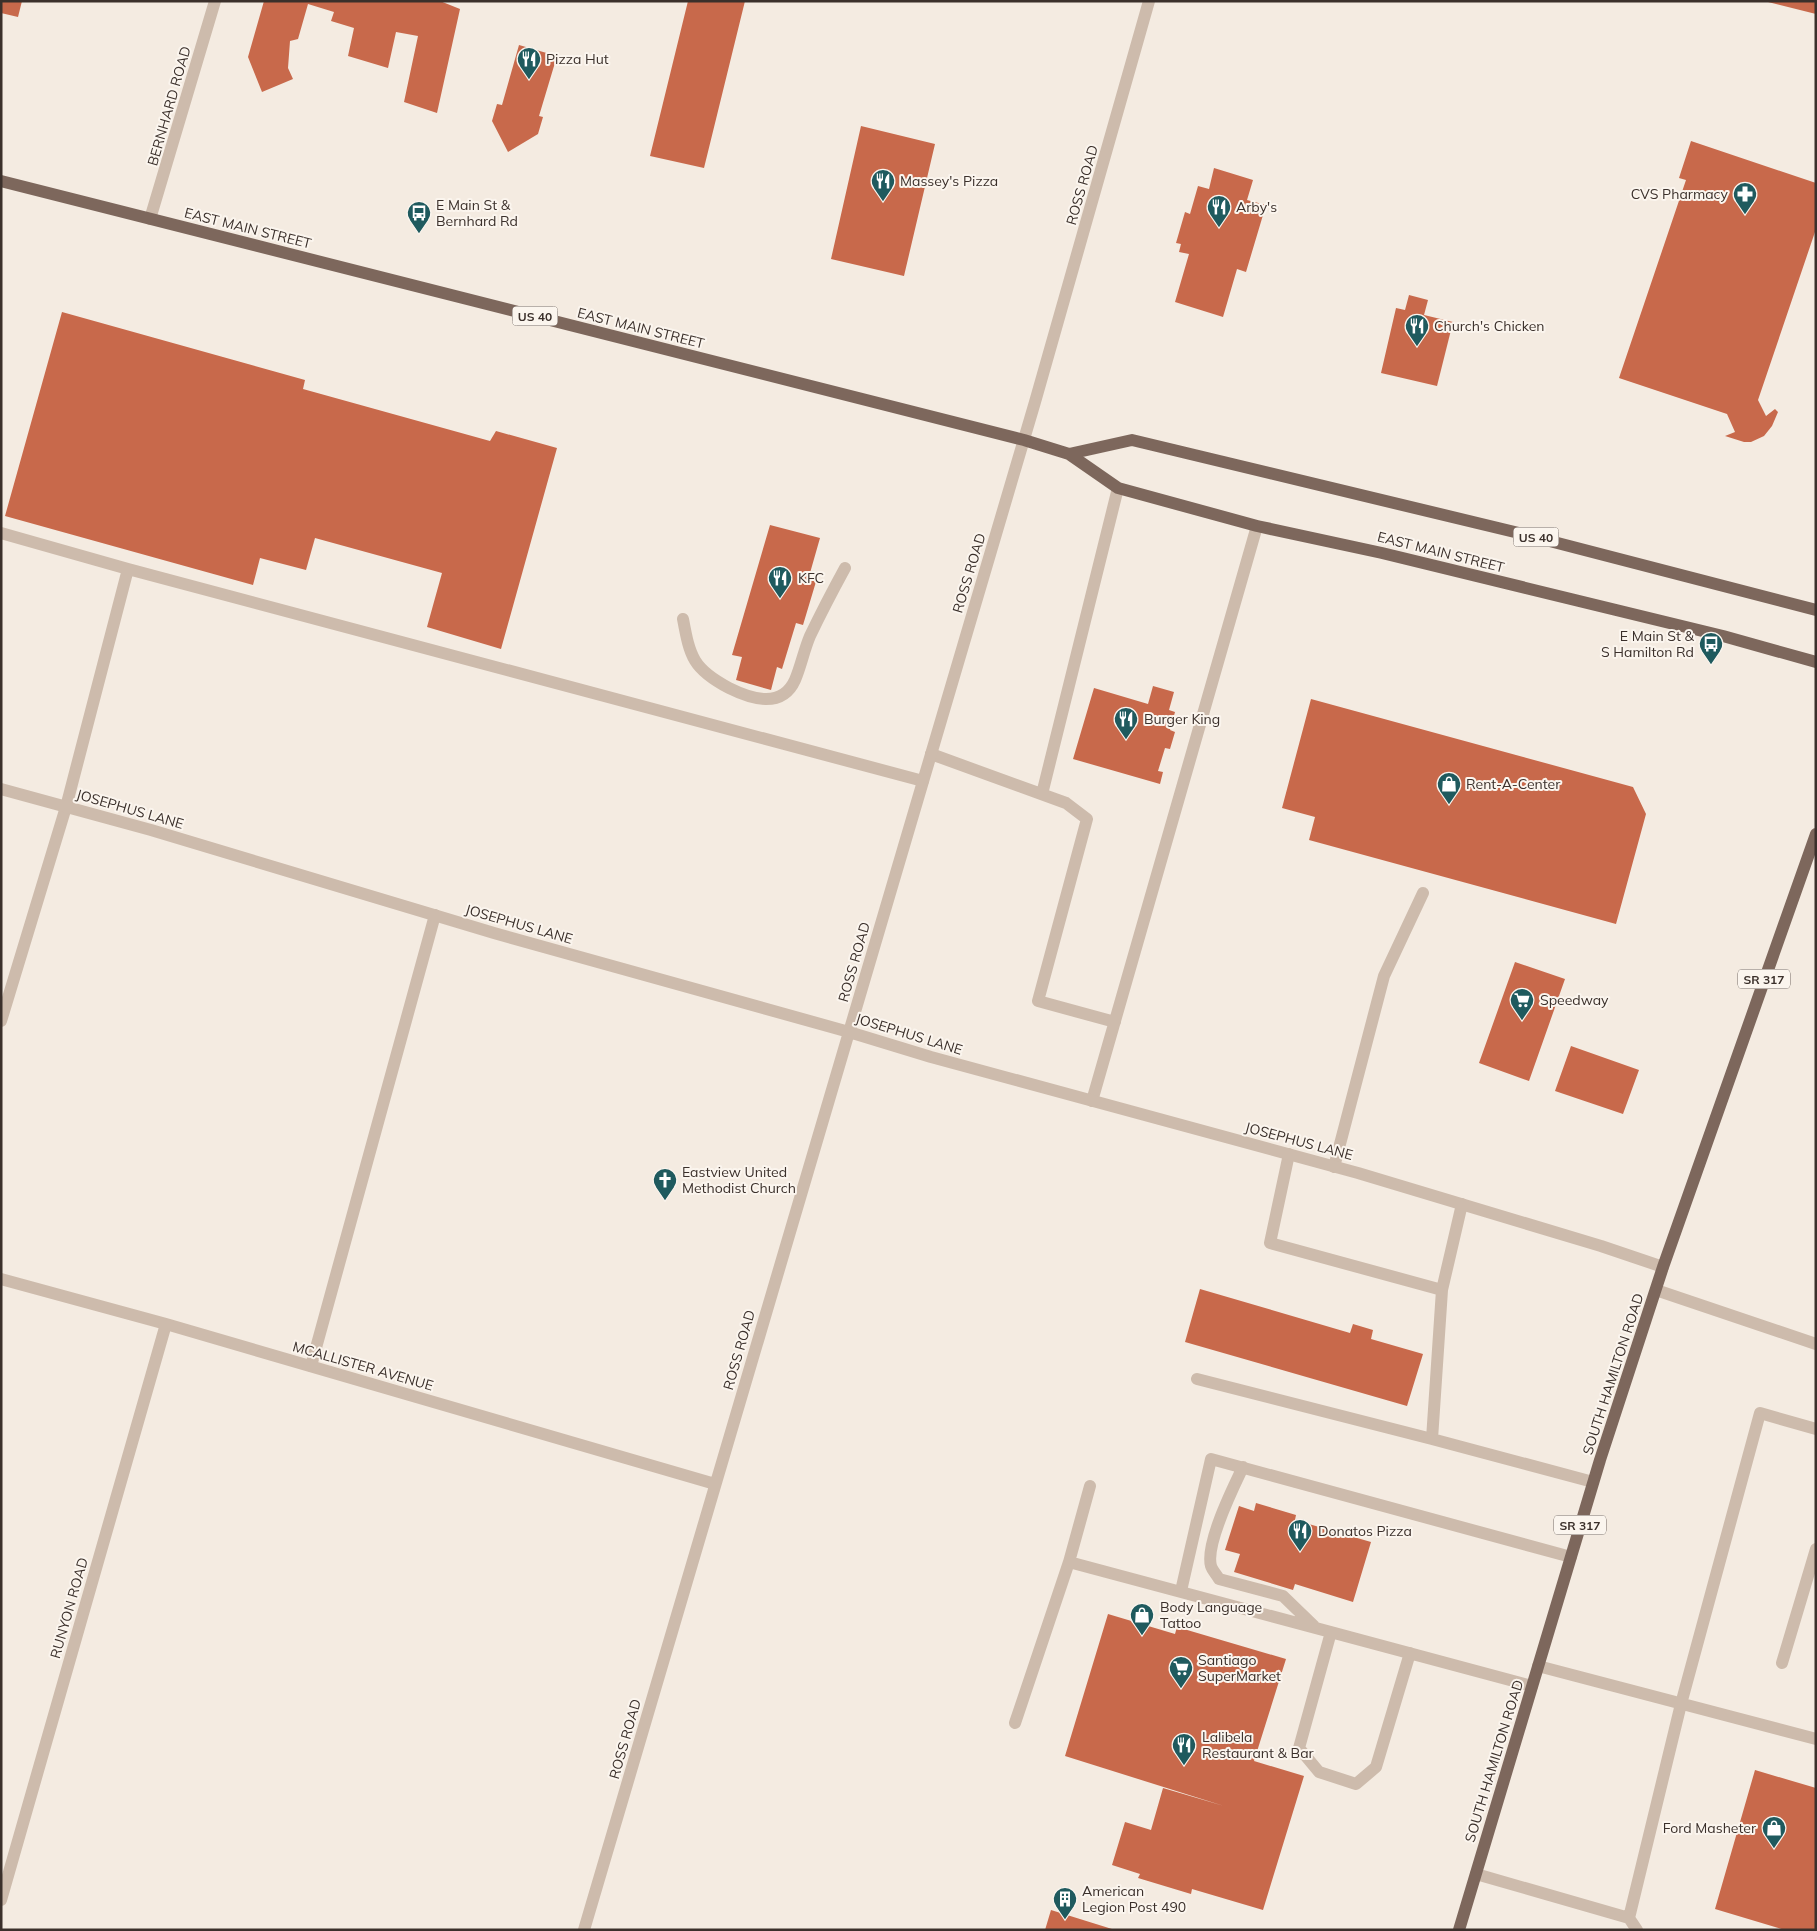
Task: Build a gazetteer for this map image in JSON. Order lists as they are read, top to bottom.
{
  "streets": {
    "main road": [
      "EAST MAIN STREET",
      "US 40",
      "SR 317",
      "SOUTH HAMILTON ROAD"
    ],
    "street": [
      "BERNHARD ROAD",
      "ROSS ROAD",
      "JOSEPHUS LANE",
      "MCALLISTER AVENUE",
      "RUNYON ROAD"
    ]
  },
  "crossings": [
    ["BERNHARD ROAD", "EAST MAIN STREET"],
    ["ROSS ROAD", "EAST MAIN STREET"],
    ["ROSS ROAD", "JOSEPHUS LANE"],
    ["ROSS ROAD", "MCALLISTER AVENUE"],
    ["JOSEPHUS LANE", "SOUTH HAMILTON ROAD"],
    ["MCALLISTER AVENUE", "RUNYON ROAD"]
  ],
  "places": {
    "restaurant": [
      "Pizza Hut",
      "Massey's Pizza",
      "Arby's",
      "Church's Chicken",
      "KFC",
      "Burger King",
      "Donatos Pizza",
      "Lalibela Restaurant & Bar"
    ],
    "pharmacy": ["CVS Pharmacy"],
    "bus stop": ["E Main St & Bernhard Rd", "E Main St & S Hamilton Rd"],
    "shop": ["Rent-A-Center", "Body Language Tattoo", "Ford Masheter"],
    "supermarket": ["Speedway", "Santiago SuperMarket"],
    "church": ["Eastview United Methodist Church"],
    "building": ["American Legion Post 490"]
  }
}
